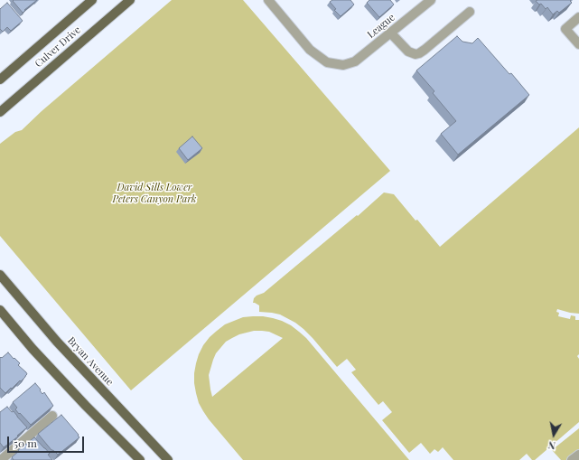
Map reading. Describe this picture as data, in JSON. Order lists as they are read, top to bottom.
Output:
{
  "streets": {
    "main road": ["Culver Drive", "Bryan Avenue"],
    "street": ["League"]
  },
  "parks": ["David Sills Lower Peters Canyon Park"],
  "scale_bar": "50 m",
  "north": "bottom"
}
